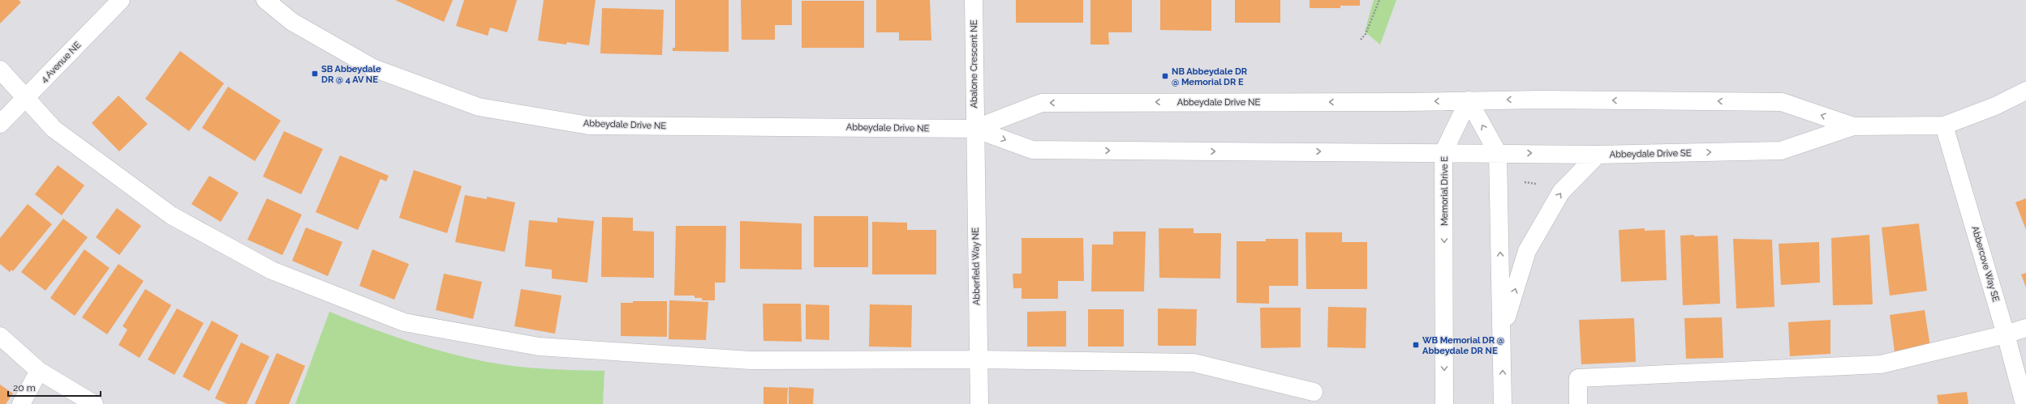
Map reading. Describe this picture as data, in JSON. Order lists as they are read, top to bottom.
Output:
{
  "streets": {
    "street": [
      "4 Avenue NE",
      "Abalone Crescent NE",
      "Abbeydale Drive NE",
      "Abbeydale Drive SE",
      "Memorial Drive E",
      "Abbercove Way SE",
      "Abberfield Way NE"
    ]
  },
  "crossings": [
    ["Abalone Crescent NE", "Abbeydale Drive NE"],
    ["Abalone Crescent NE", "Abberfield Way NE"],
    ["Abbeydale Drive NE", "Abbeydale Drive SE"],
    ["Abbeydale Drive NE", "Memorial Drive E"],
    ["Abbeydale Drive NE", "Abberfield Way NE"],
    ["Abbeydale Drive SE", "Memorial Drive E"],
    ["Abbeydale Drive SE", "Abbercove Way SE"]
  ],
  "places": {
    "transit": ["SB Abbeydale DR @ 4 AV NE", "NB Abbeydale DR @ Memorial DR E", "WB Memorial DR @ Abbeydale DR NE"]
  },
  "scale_bar": "20 m"
}
